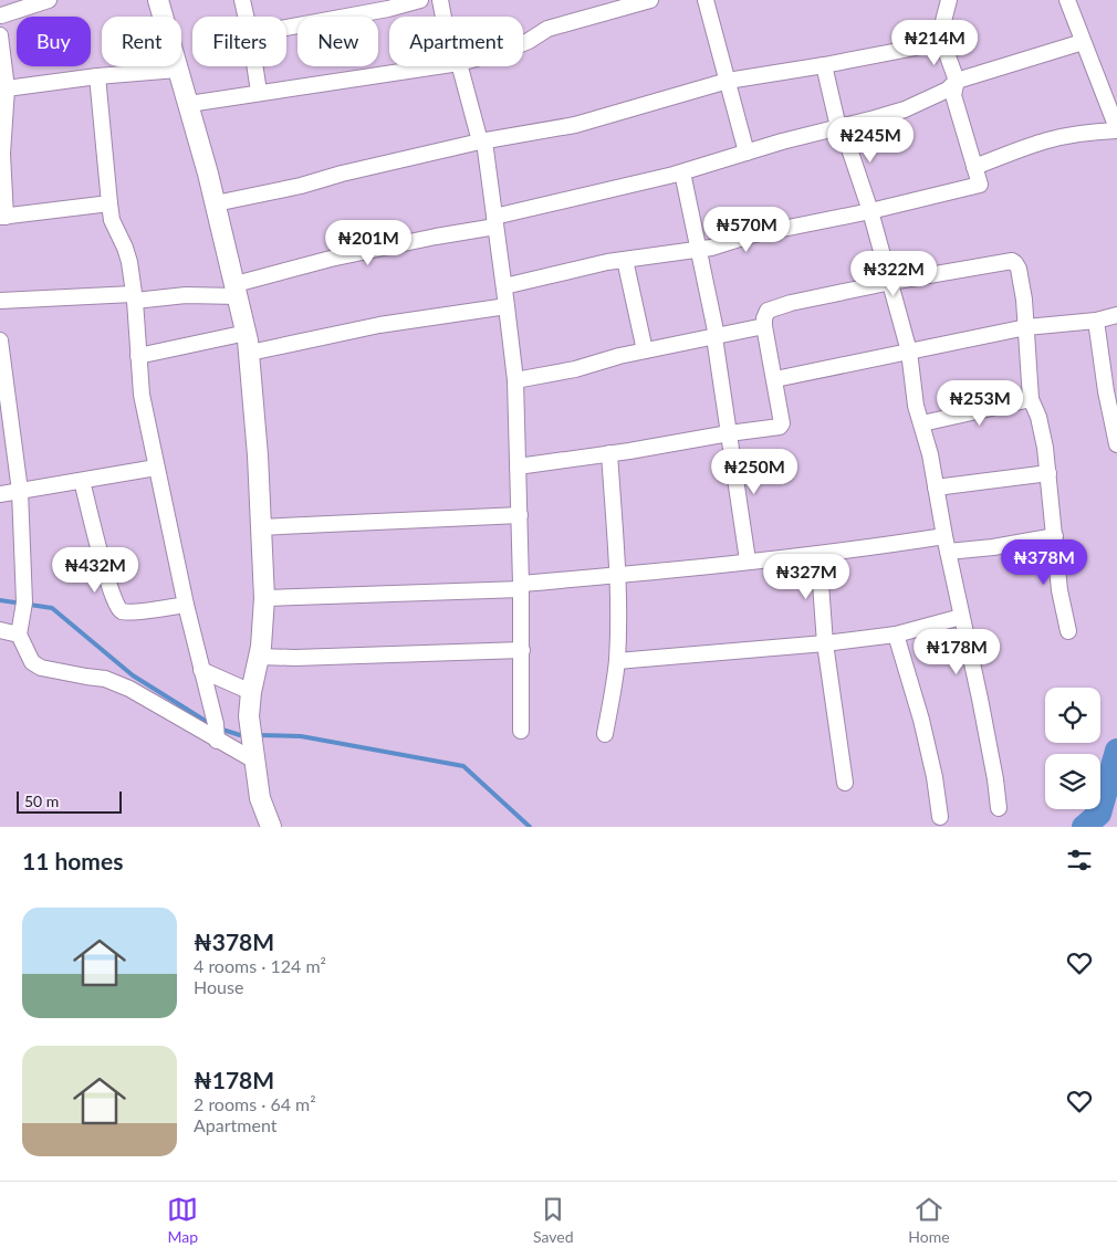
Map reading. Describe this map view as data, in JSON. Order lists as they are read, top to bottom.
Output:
{
  "scale_bar": "50 m",
  "page": {
    "chip": [
      "Buy",
      "Rent",
      "Filters",
      "New",
      "Apartment"
    ],
    "price": [
      "₦214M",
      "₦245M",
      "₦570M",
      "₦201M",
      "₦322M",
      "₦253M",
      "₦250M",
      "₦378M",
      "₦432M",
      "₦327M",
      "₦178M"
    ],
    "scale": "50 m",
    "heading": "11 homes",
    "list": [
      {
        "name": "₦378M",
        "note": "4 rooms · 124 m² · House"
      },
      {
        "name": "₦178M",
        "note": "2 rooms · 64 m² · Apartment"
      }
    ],
    "tabs": ["Map", "Saved", "Home"]
  }
}
